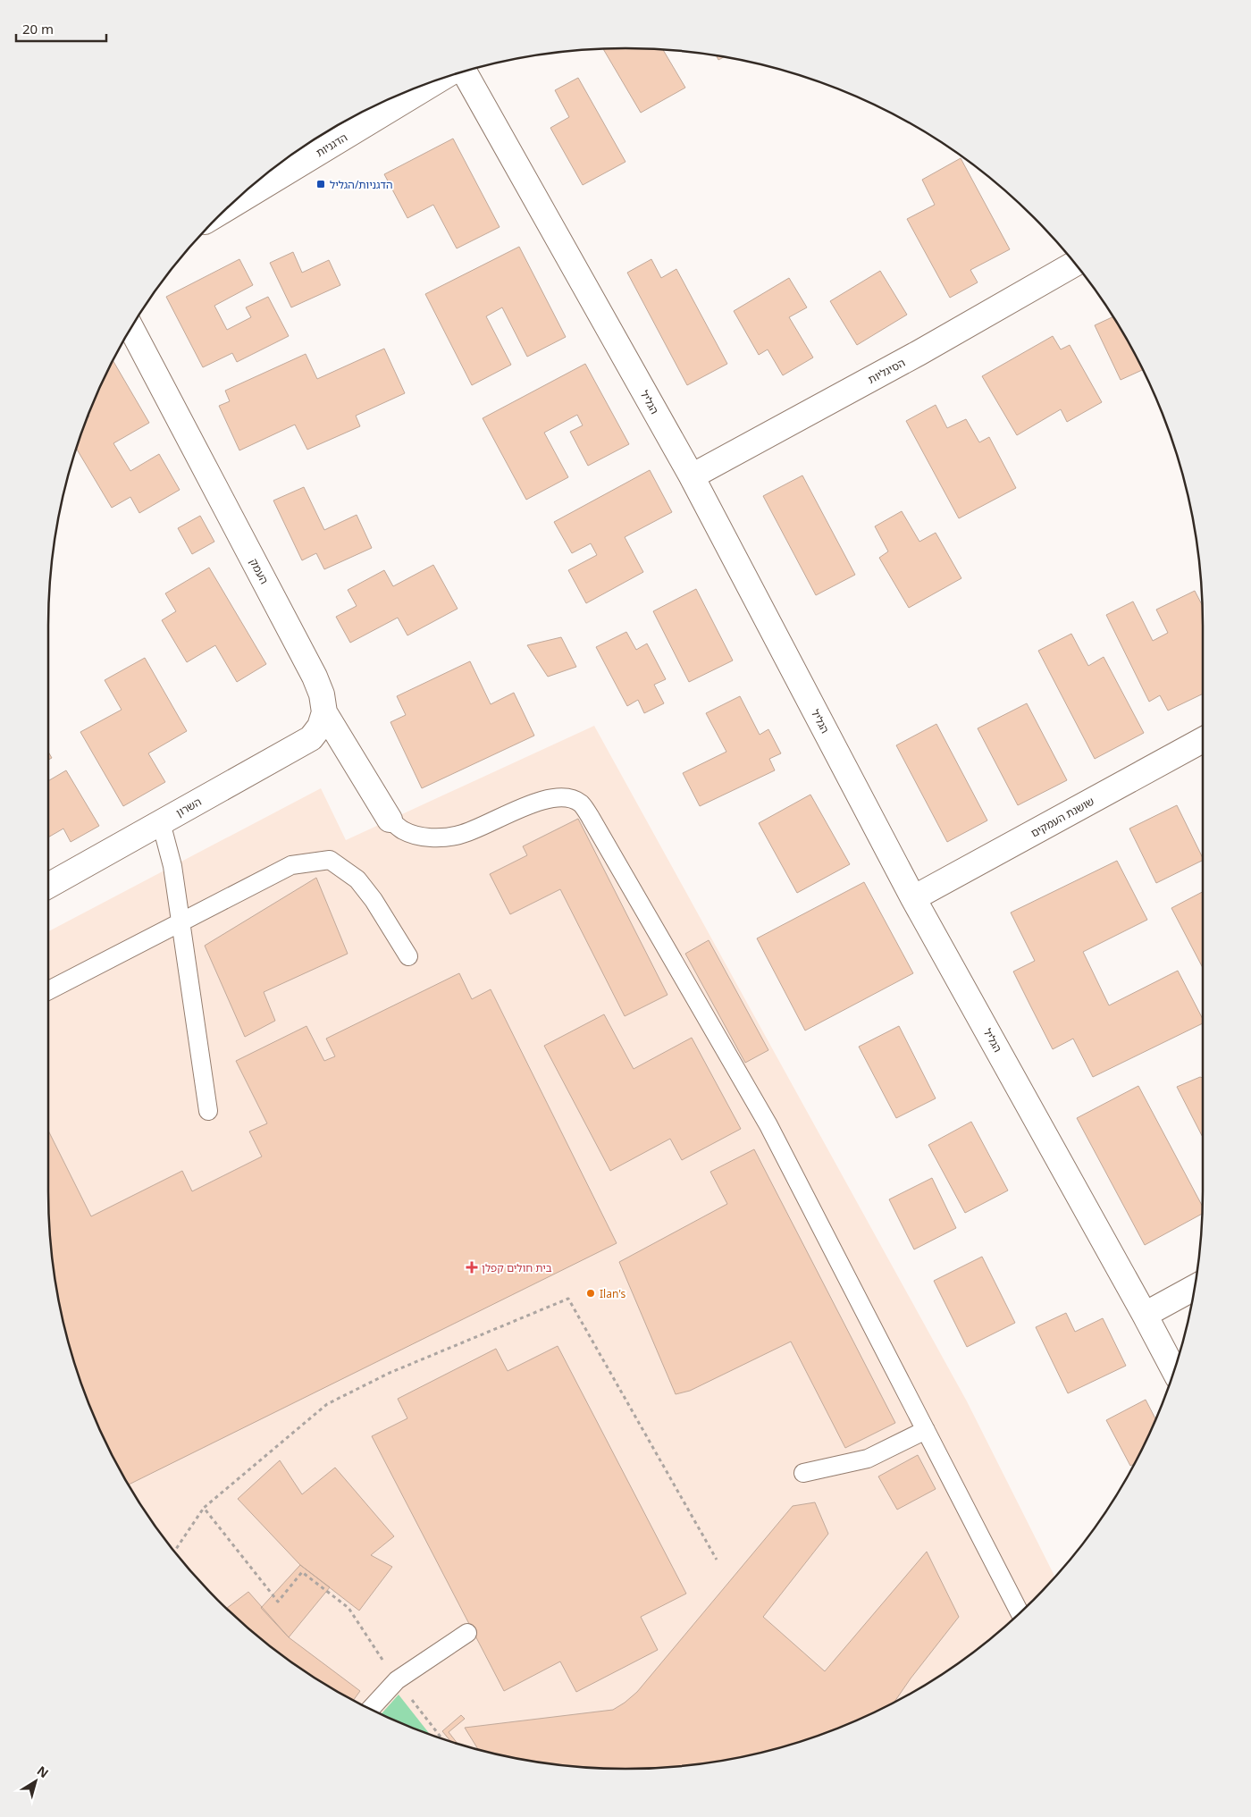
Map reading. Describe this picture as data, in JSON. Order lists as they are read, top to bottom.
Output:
{
  "streets": {
    "street": [
      "הדגניות",
      "הסיגליות",
      "הגליל",
      "העמק",
      "השרון",
      "שושנת העמקים"
    ]
  },
  "crossings": [
    ["הסיגליות", "הגליל"],
    ["הגליל", "שושנת העמקים"],
    ["העמק", "השרון"]
  ],
  "places": {
    "transit": ["הדגניות/הגליל"],
    "health": ["בית חולים קפלן"],
    "other": ["Ilan's"]
  },
  "scale_bar": "20 m",
  "north": "top right"
}
